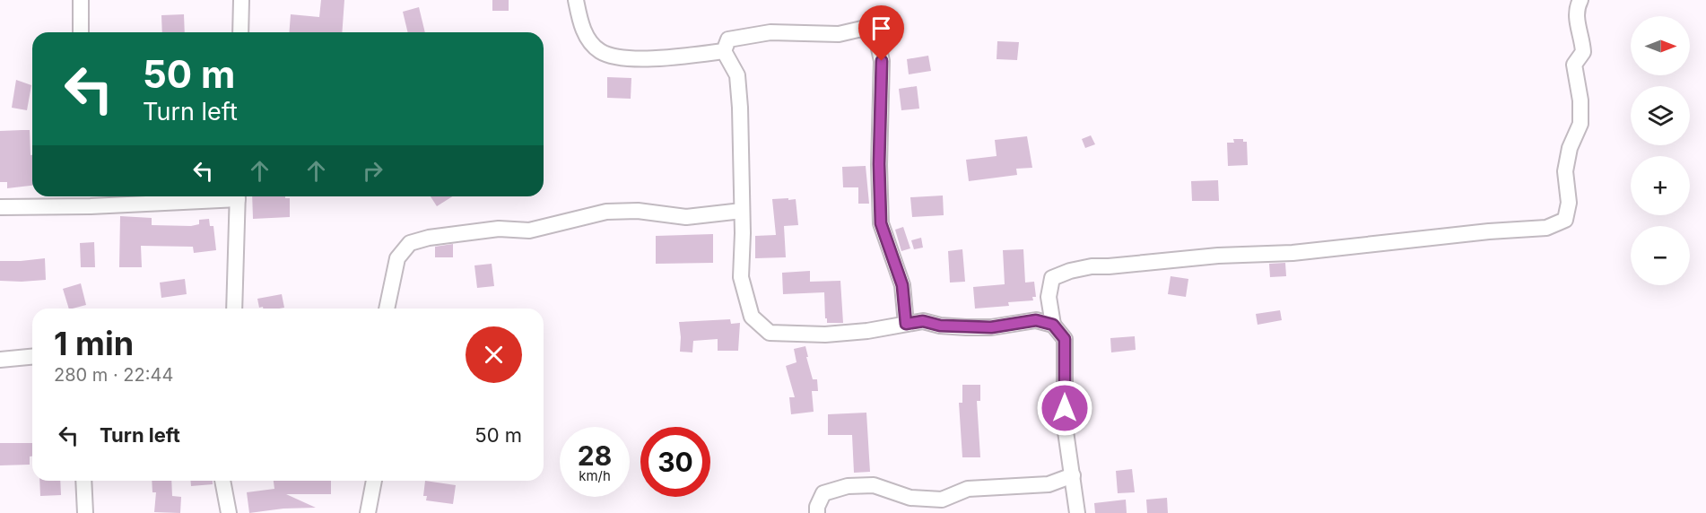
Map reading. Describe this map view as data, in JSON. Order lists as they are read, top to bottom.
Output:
{
  "north": "right",
  "page": {
    "map_buttons": ["+", "−"],
    "turn": ["50 m", "Turn left"],
    "heading": ["1 min", "280 m · 22:44"],
    "list": [
      {
        "name": "Turn left",
        "value": "50 m"
      }
    ],
    "speed": "28 km/h",
    "limit": "30"
  }
}
